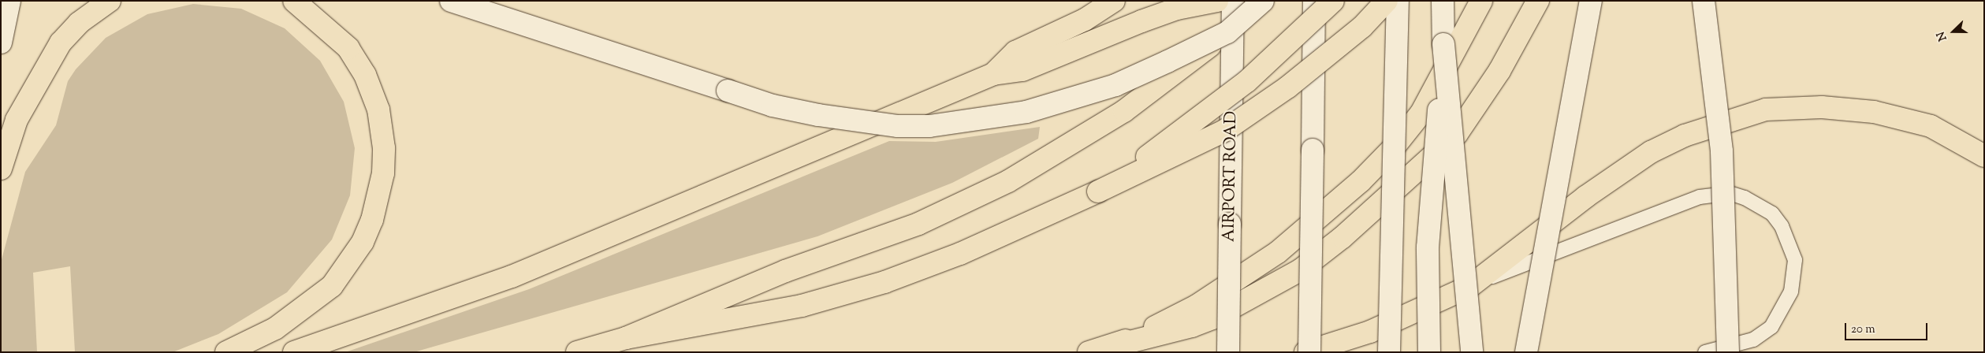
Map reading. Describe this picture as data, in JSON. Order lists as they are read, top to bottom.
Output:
{
  "streets": {
    "street": ["AIRPORT ROAD"]
  },
  "scale_bar": "20 m",
  "north": "left"
}
